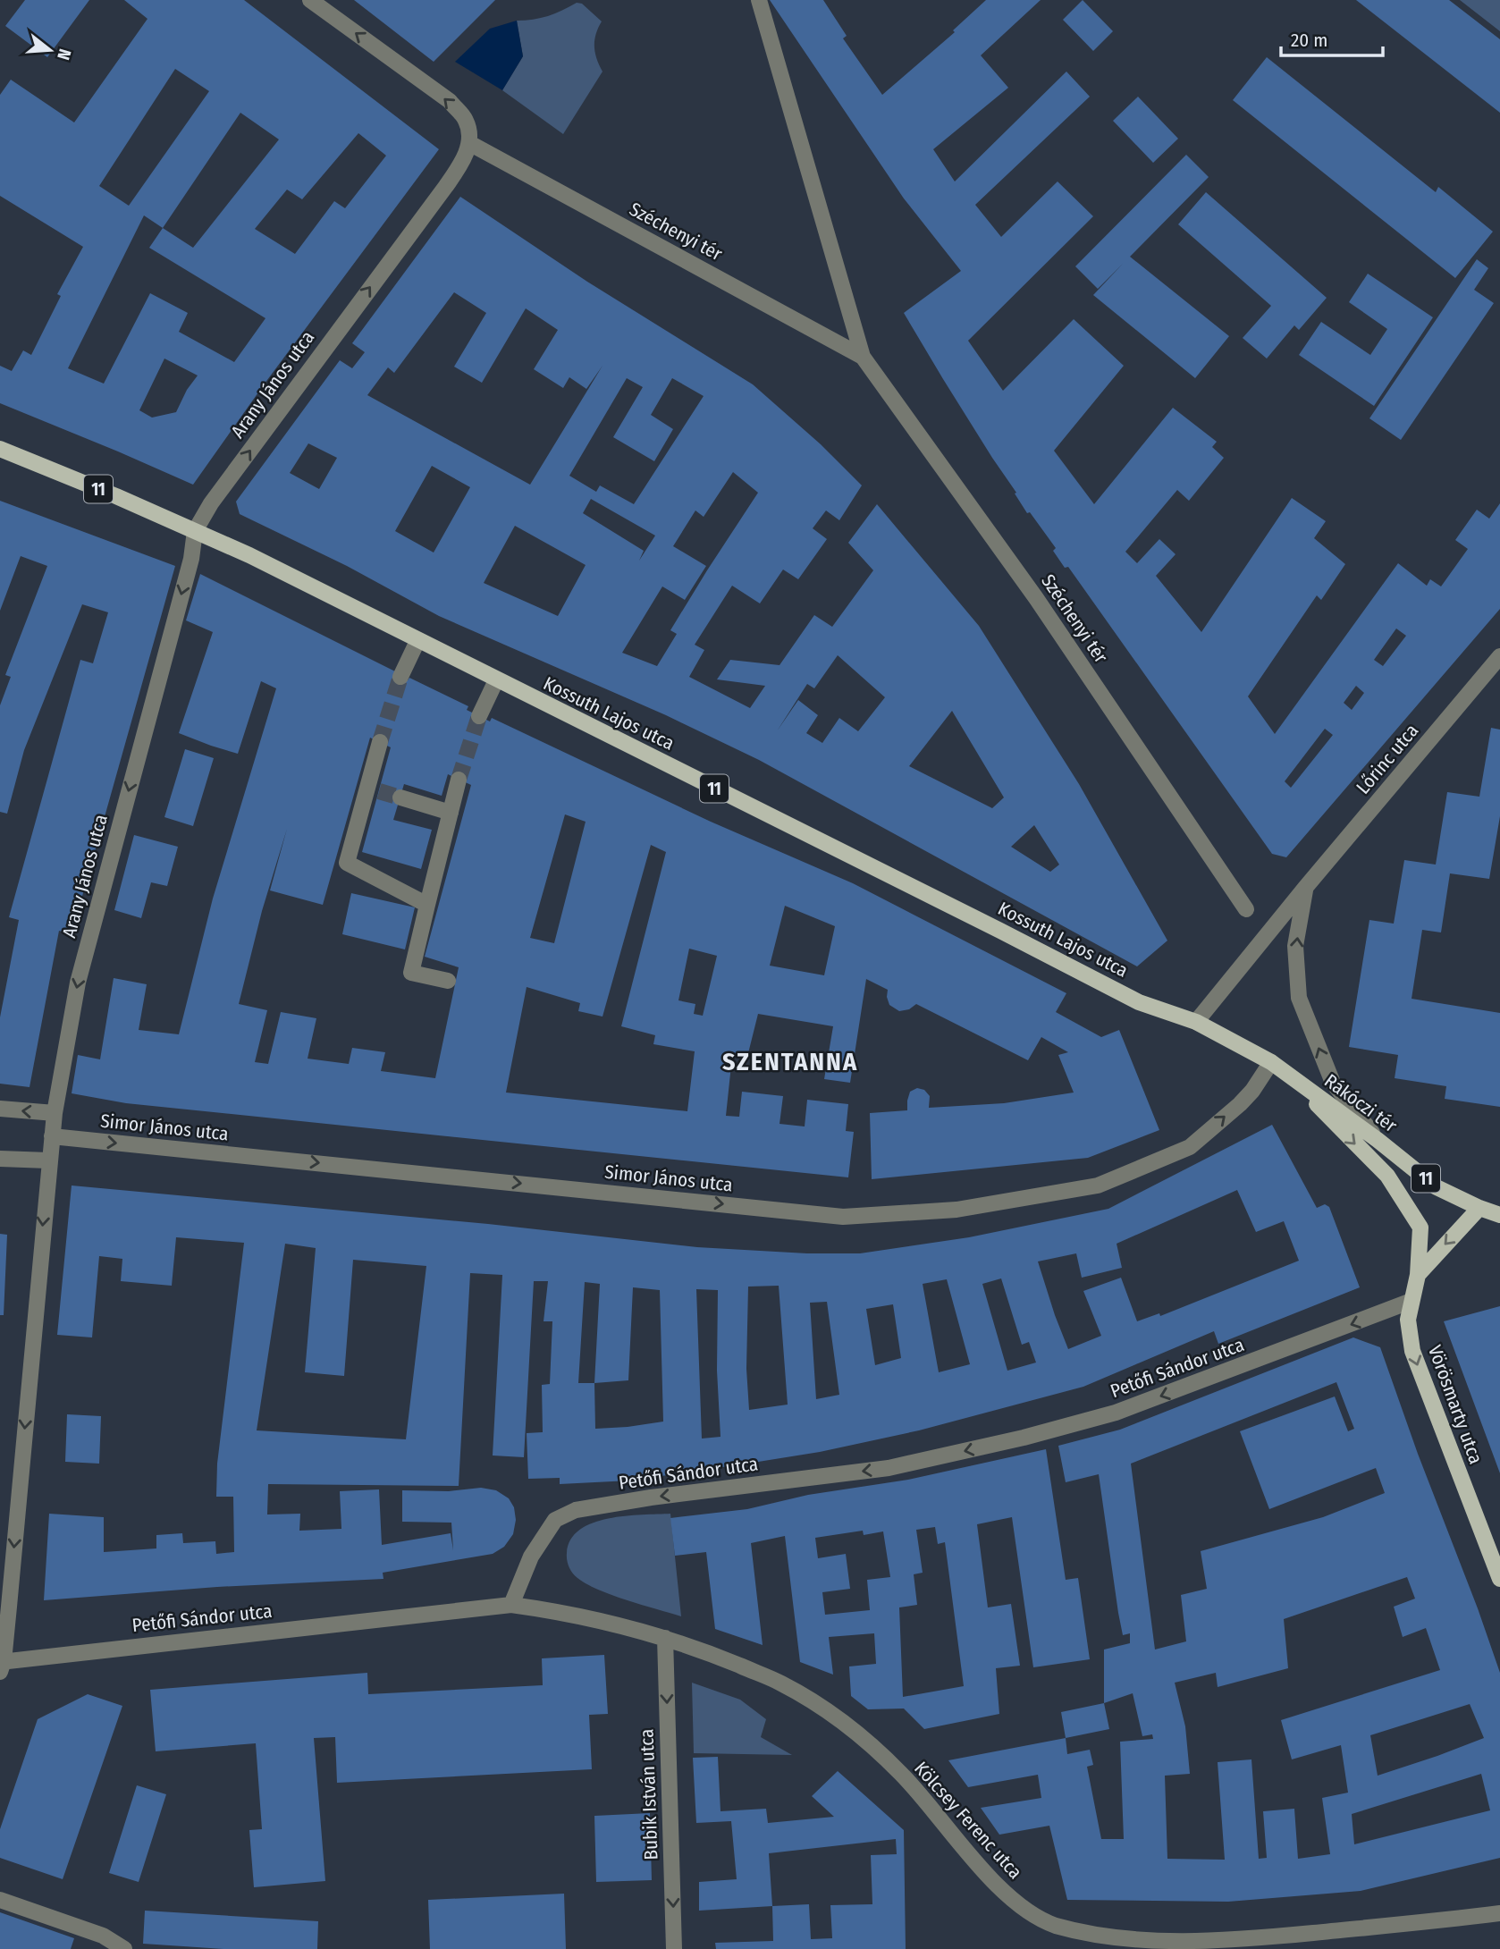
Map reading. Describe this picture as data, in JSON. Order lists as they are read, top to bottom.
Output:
{
  "streets": {
    "main road": [
      "11",
      "Kossuth Lajos utca",
      "Rákóczi tér",
      "Vörösmarty utca"
    ],
    "street": [
      "Széchenyi tér",
      "Arany János utca",
      "Lőrinc utca",
      "Simor János utca",
      "Petőfi Sándor utca",
      "Bubik István utca",
      "Kölcsey Ferenc utca"
    ]
  },
  "crossings": [
    ["Széchenyi tér", "Arany János utca"],
    ["Arany János utca", "Kossuth Lajos utca"],
    ["Arany János utca", "Simor János utca"],
    ["Arany János utca", "Petőfi Sándor utca"],
    ["Kossuth Lajos utca", "Lőrinc utca"],
    ["Kossuth Lajos utca", "Rákóczi tér"],
    ["Lőrinc utca", "Rákóczi tér"],
    ["Rákóczi tér", "Simor János utca"],
    ["Rákóczi tér", "Vörösmarty utca"],
    ["Petőfi Sándor utca", "Vörösmarty utca"],
    ["Petőfi Sándor utca", "Kölcsey Ferenc utca"],
    ["Bubik István utca", "Kölcsey Ferenc utca"]
  ],
  "one_way": [
    "Simor János utca",
    "Petőfi Sándor utca",
    "Vörösmarty utca",
    "Bubik István utca"
  ],
  "districts": ["SZENTANNA"],
  "scale_bar": "20 m",
  "north": "right"
}
